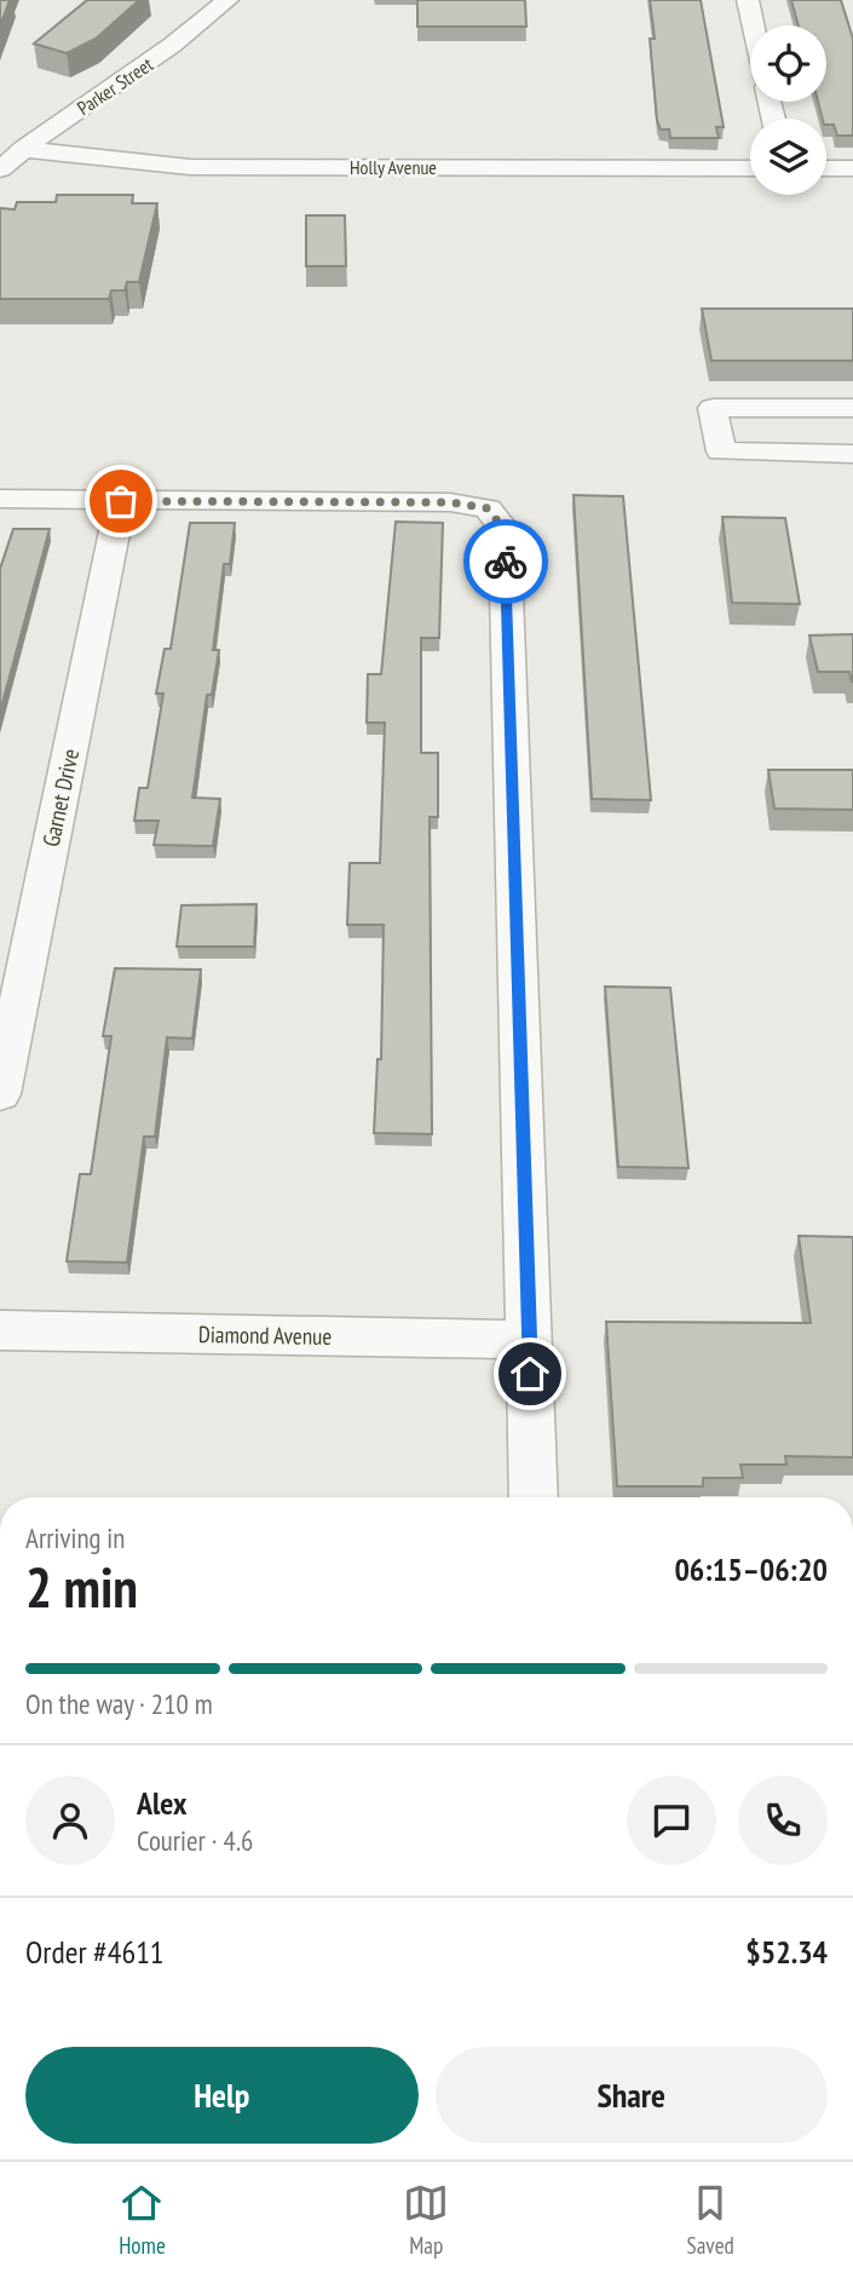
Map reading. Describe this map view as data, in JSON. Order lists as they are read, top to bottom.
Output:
{
  "streets": {
    "street": [
      "Parker Street",
      "Holly Avenue",
      "Garnet Drive",
      "Diamond Avenue"
    ]
  },
  "crossings": [
    ["Parker Street", "Holly Avenue"]
  ],
  "page": {
    "heading": ["2 min", "Arriving in", "06:15–06:20"],
    "panel": [
      "Alex",
      "Courier · 4.6",
      "Order #4611",
      "$52.34"
    ],
    "bar": "On the way · 210 m",
    "buttons": ["Help", "Share"],
    "tabs": ["Home", "Map", "Saved"]
  }
}
